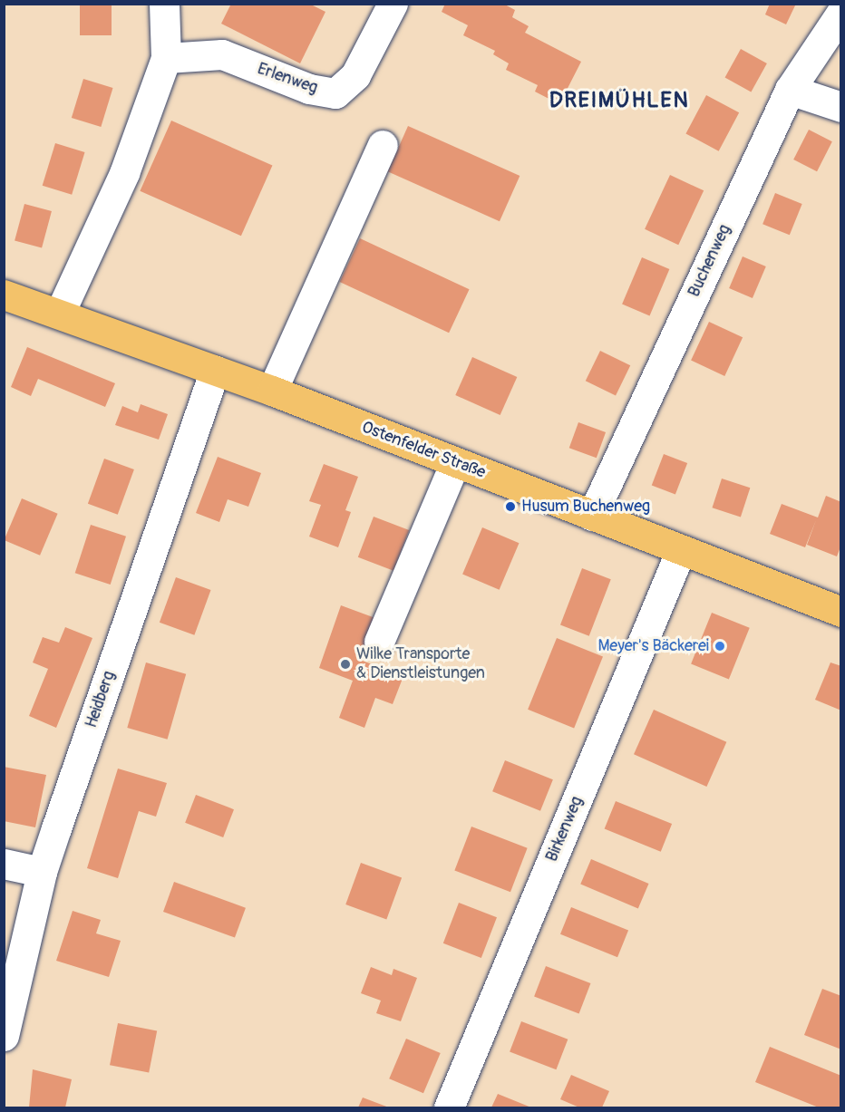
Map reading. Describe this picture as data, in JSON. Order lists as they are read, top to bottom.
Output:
{
  "streets": {
    "main road": ["Ostenfelder Straße"],
    "street": [
      "Erlenweg",
      "Buchenweg",
      "Heidberg",
      "Birkenweg"
    ]
  },
  "crossings": [
    ["Buchenweg", "Ostenfelder Straße"],
    ["Ostenfelder Straße", "Heidberg"],
    ["Ostenfelder Straße", "Birkenweg"]
  ],
  "districts": ["DREIMÜHLEN"],
  "places": ["Husum Buchenweg", "Meyer's Bäckerei", "Wilke Transporte & Dienstleistungen"]
}
